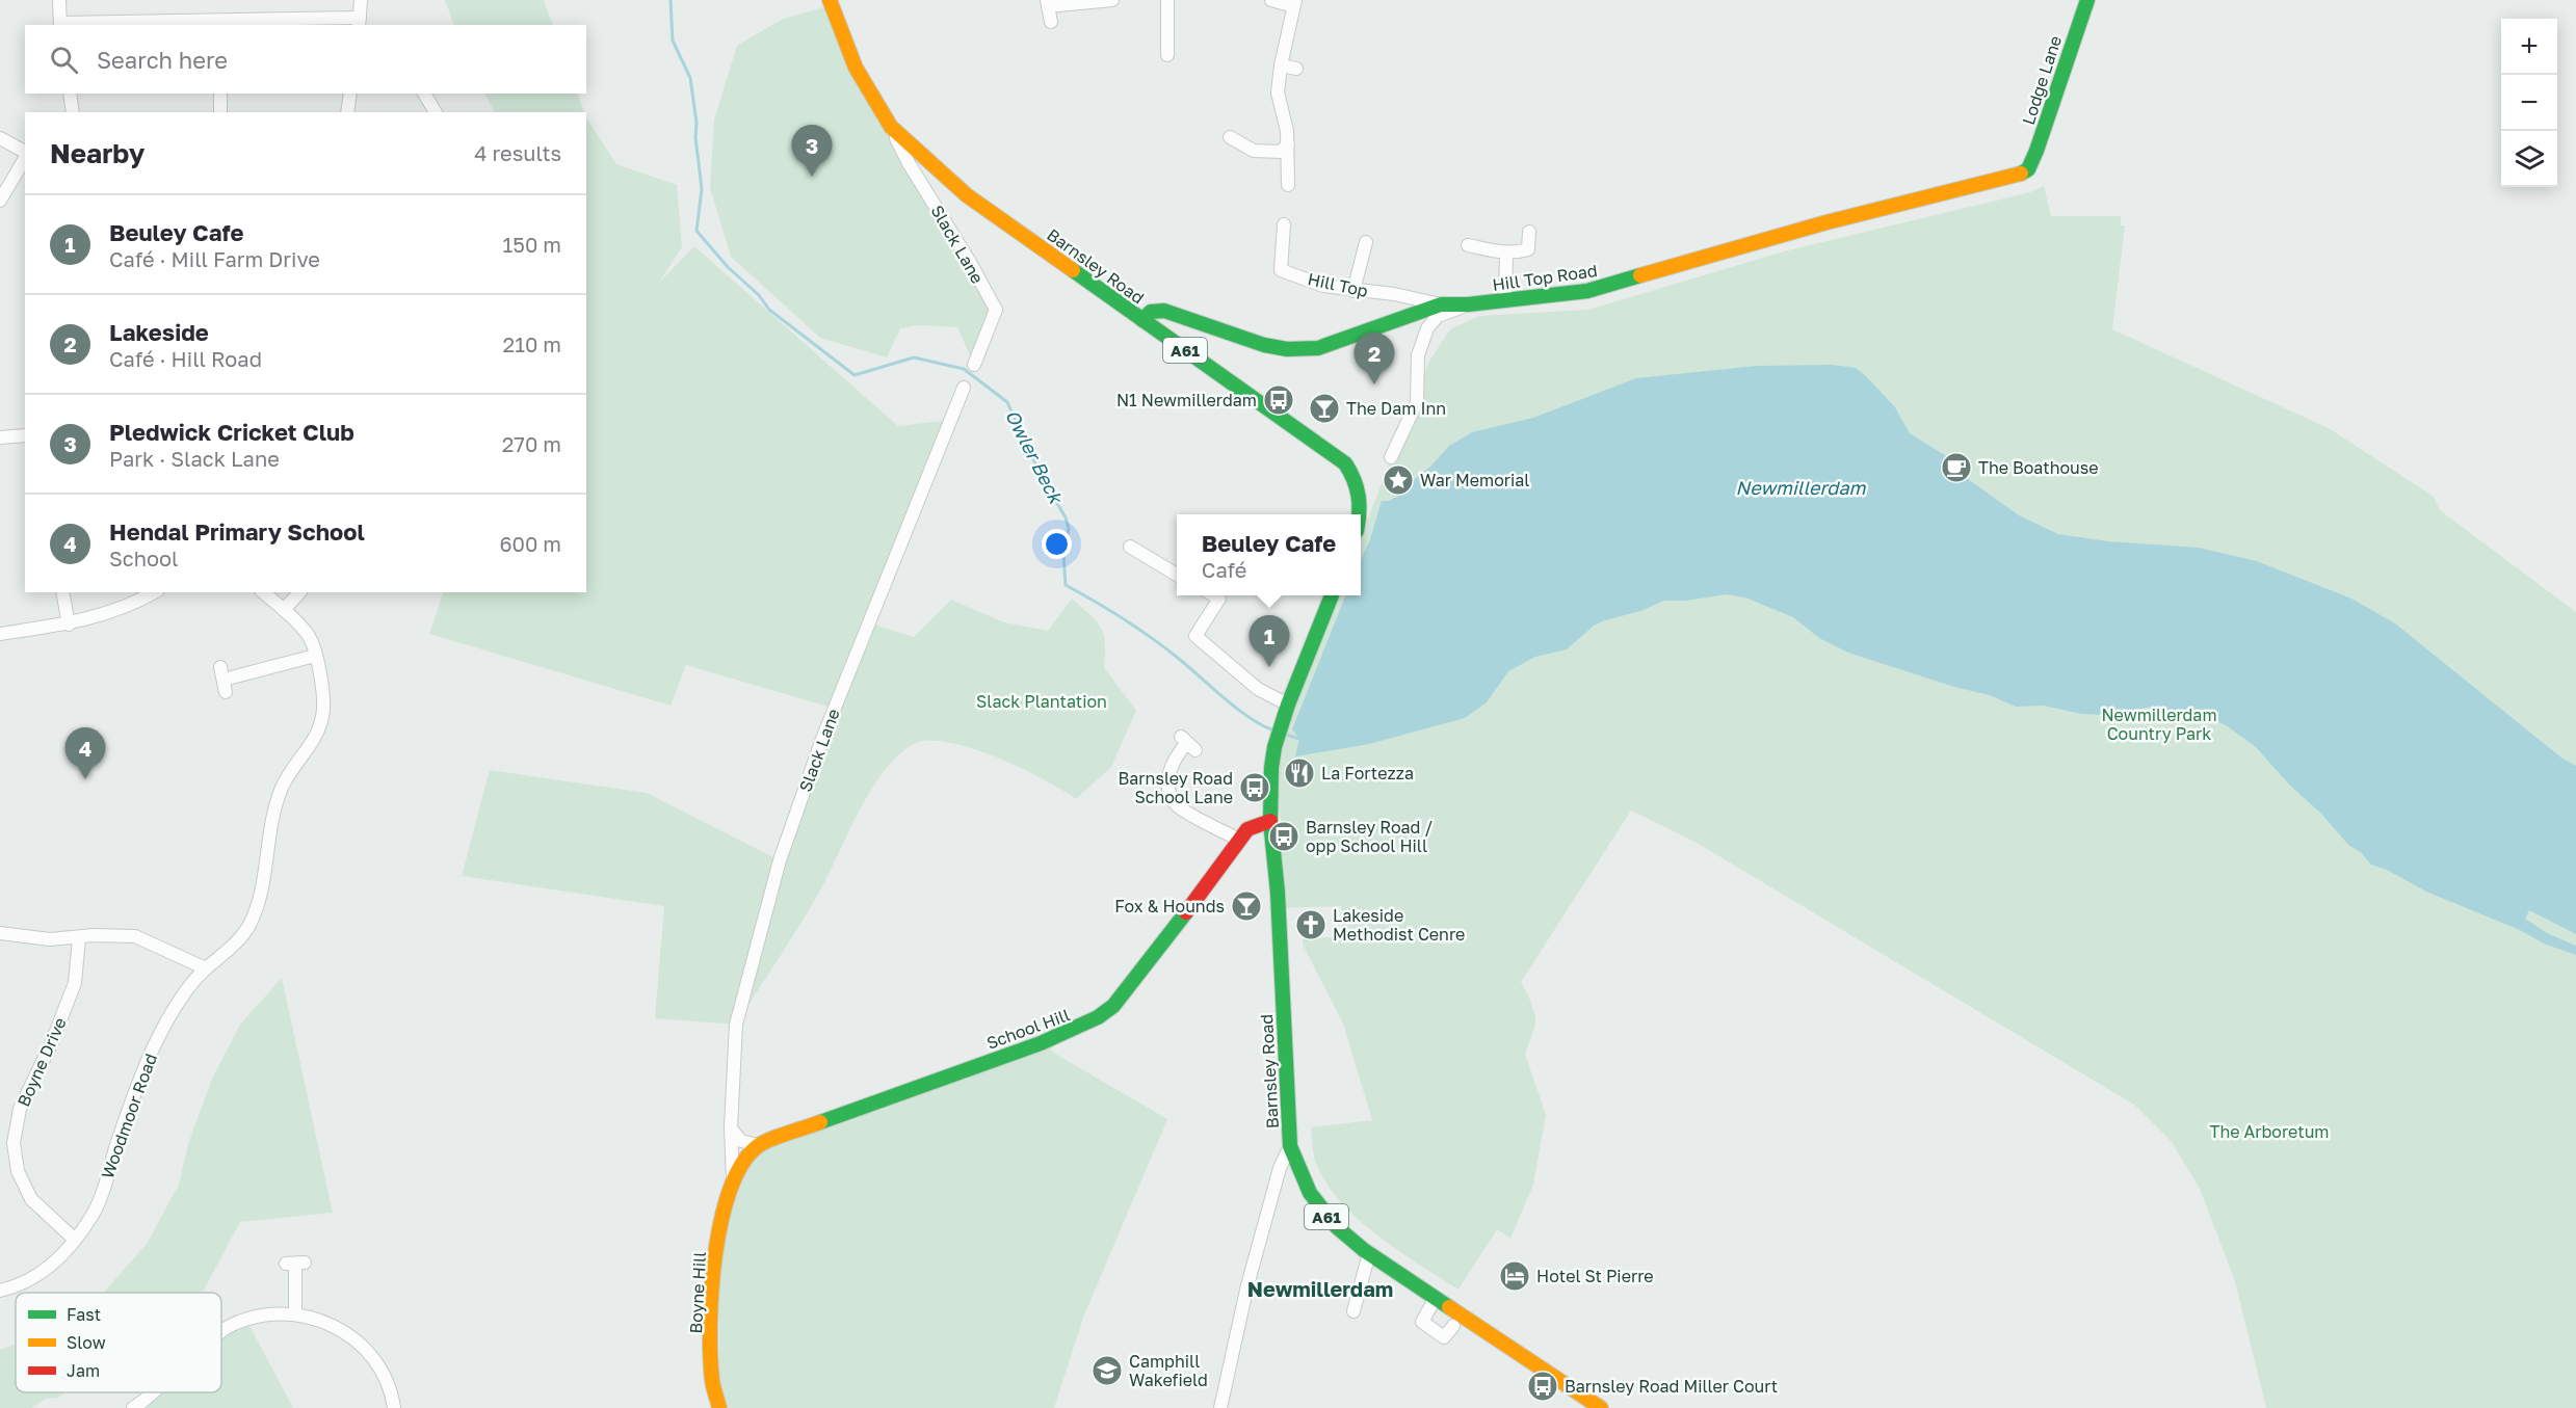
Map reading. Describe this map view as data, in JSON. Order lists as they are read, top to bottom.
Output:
{
  "streets": {
    "street": [
      "Lodge Lane",
      "Slack Lane",
      "Barnsley Road",
      "Hill Top Road",
      "Hill Top",
      "A61",
      "School Hill",
      "Boyne Drive",
      "Woodmoor Road",
      "Boyne Hill"
    ]
  },
  "crossings": [
    ["Lodge Lane", "Hill Top Road"],
    ["Slack Lane", "Barnsley Road"],
    ["Slack Lane", "Boyne Hill"],
    ["Barnsley Road", "Hill Top Road"],
    ["Barnsley Road", "School Hill"],
    ["Hill Top Road", "Hill Top"],
    ["Boyne Drive", "Woodmoor Road"]
  ],
  "districts": ["Newmillerdam"],
  "water": ["Owler Beck", "Newmillerdam"],
  "parks": ["Slack Plantation", "Newmillerdam Country Park", "The Arboretum"],
  "places": {
    "bus stop": [
      "N1 Newmillerdam",
      "Barnsley Road School Lane",
      "Barnsley Road / opp School Hill",
      "Barnsley Road Miller Court"
    ],
    "bar": ["The Dam Inn", "Fox & Hounds"],
    "cafe": ["The Boathouse"],
    "place": ["War Memorial"],
    "restaurant": ["La Fortezza"],
    "church": ["Lakeside Methodist Cenre"],
    "hotel": ["Hotel St Pierre"],
    "school or university": ["Camphill Wakefield"]
  },
  "legend": ["Fast", "Slow", "Jam"],
  "page": {
    "map_buttons": ["+", "−"],
    "search": "Search here",
    "heading": ["Nearby", "4 results"],
    "pins": [
      "3",
      "2",
      "1",
      "4"
    ],
    "list": [
      {
        "mark": "1",
        "name": "Beuley Cafe",
        "note": "Café · Mill Farm Drive",
        "value": "150 m"
      },
      {
        "mark": "2",
        "name": "Lakeside",
        "note": "Café · Hill Road",
        "value": "210 m"
      },
      {
        "mark": "3",
        "name": "Pledwick Cricket Club",
        "note": "Park · Slack Lane",
        "value": "270 m"
      },
      {
        "mark": "4",
        "name": "Hendal Primary School",
        "note": "School",
        "value": "600 m"
      }
    ],
    "popup": ["Beuley Cafe", "Café"]
  }
}
